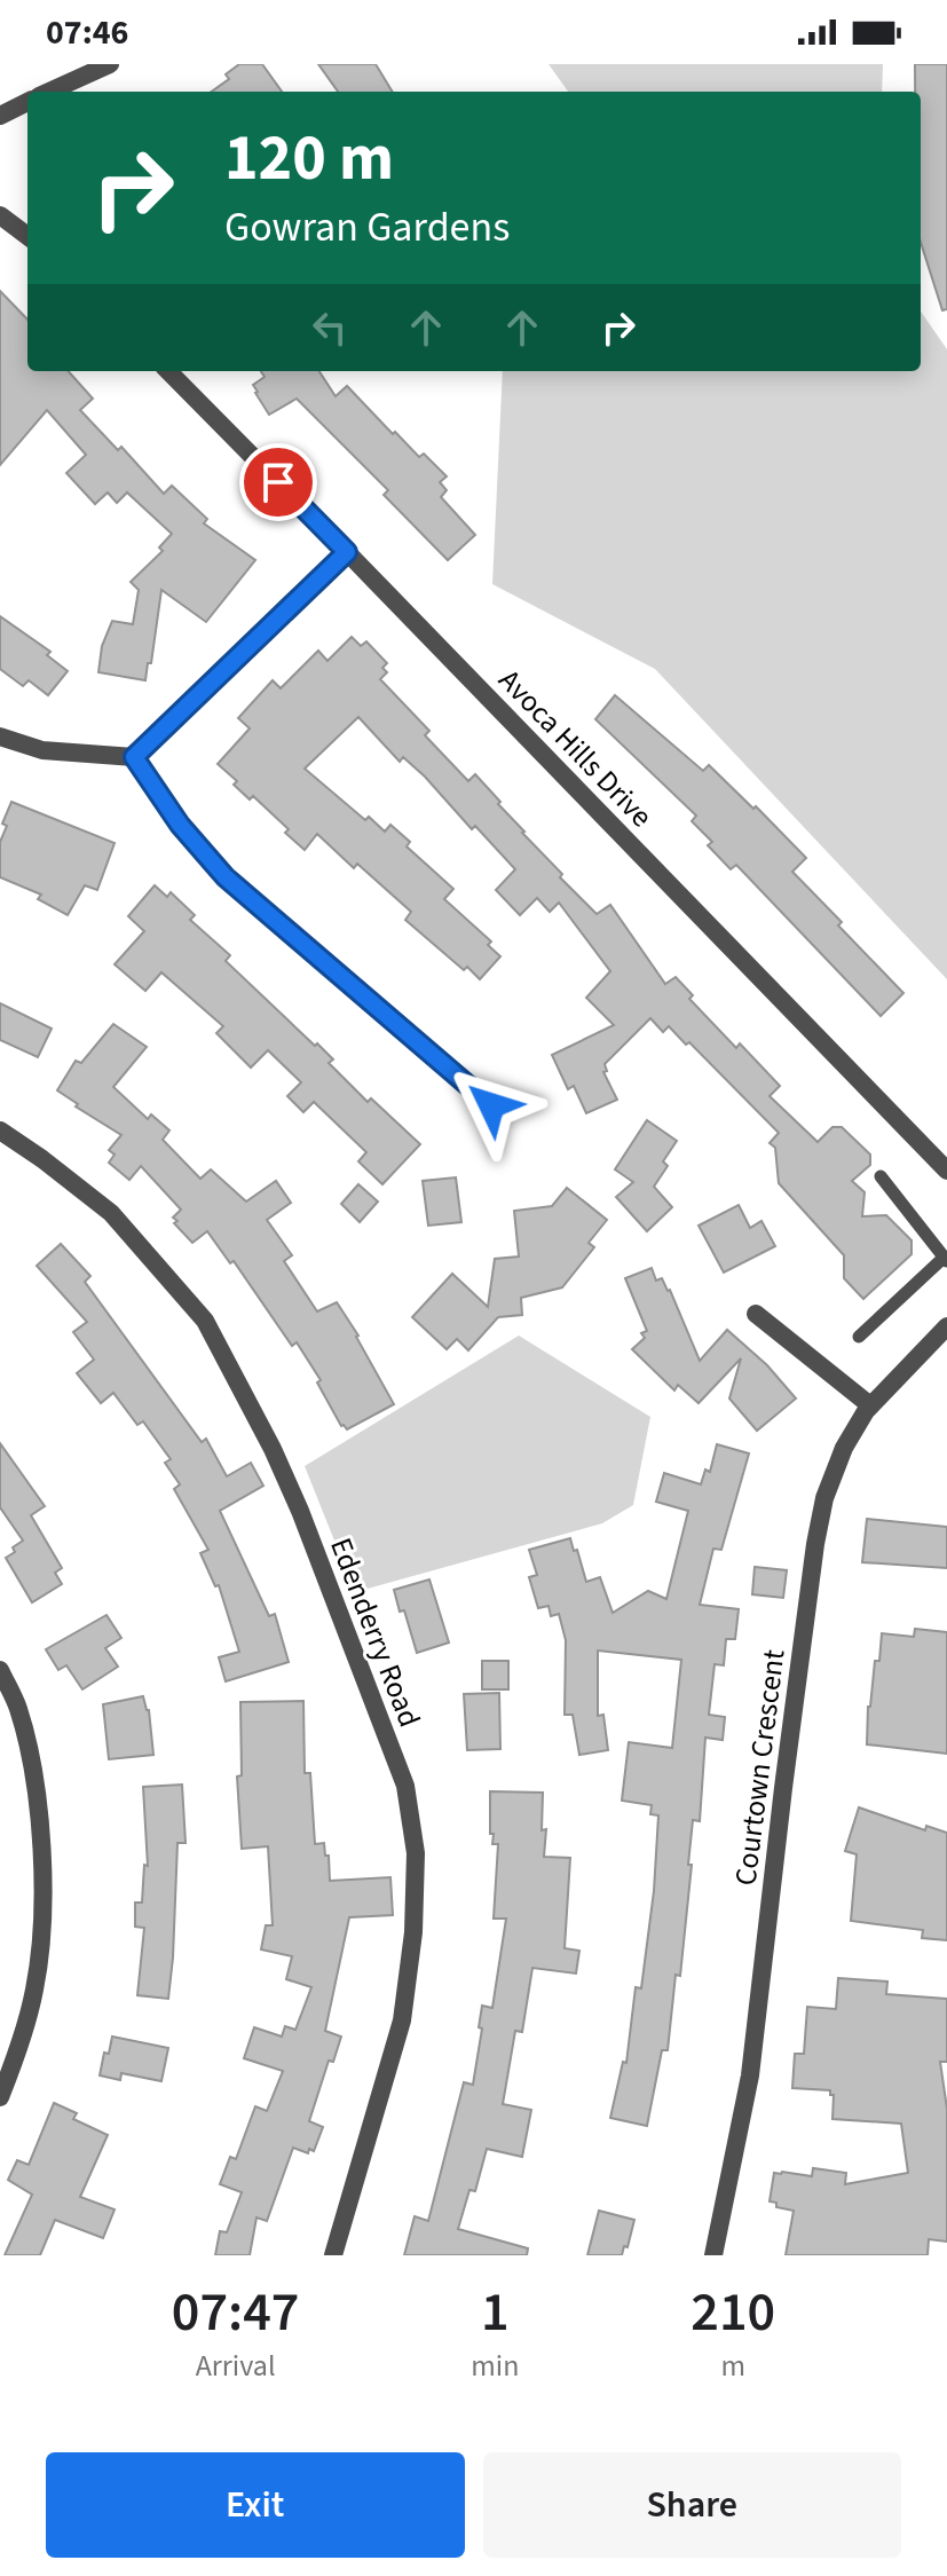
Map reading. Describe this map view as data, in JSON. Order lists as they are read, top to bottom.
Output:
{
  "streets": {
    "street": ["Avoca Hills Drive", "Edenderry Road", "Courtown Crescent"]
  },
  "page": {
    "status": "07:46",
    "turn": ["120 m", "Gowran Gardens"],
    "eta": [
      "07:47",
      "Arrival",
      "1",
      "min",
      "210",
      "m"
    ],
    "buttons": ["Exit", "Share"]
  }
}
